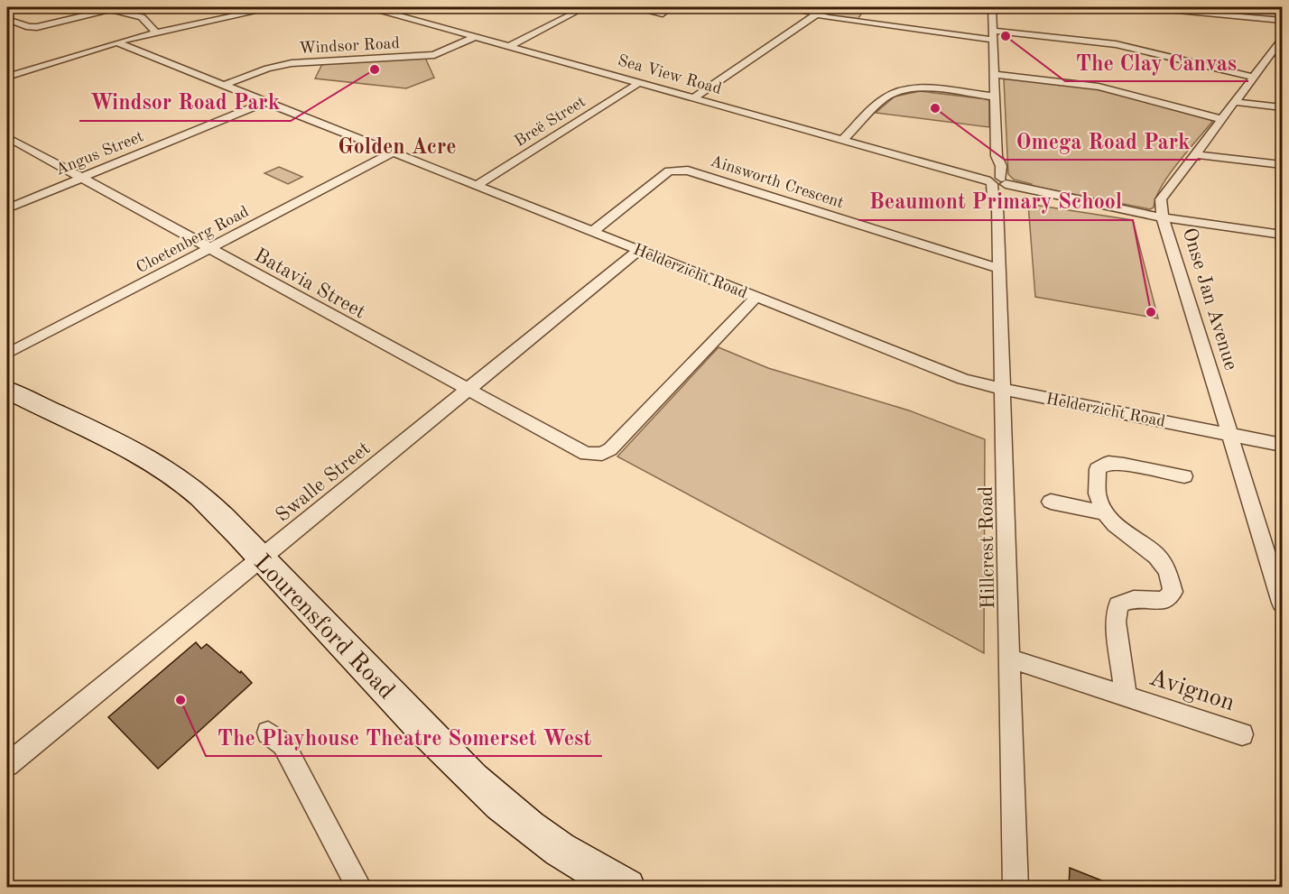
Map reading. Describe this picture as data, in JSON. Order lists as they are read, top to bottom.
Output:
{
  "streets": {
    "street": [
      "Windsor Road",
      "Sea View Road",
      "Breë Street",
      "Angus Street",
      "Ainsworth Crescent",
      "Cloetenberg Road",
      "Helderzicht Road",
      "Batavia Street",
      "Onse Jan Avenue",
      "Swalle Street",
      "Hillcrest Road",
      "Lourensford Road",
      "Avignon"
    ]
  },
  "crossings": [
    ["Windsor Road", "Sea View Road"],
    ["Windsor Road", "Helderzicht Road"],
    ["Sea View Road", "Breë Street"],
    ["Sea View Road", "Onse Jan Avenue"],
    ["Sea View Road", "Hillcrest Road"],
    ["Breë Street", "Helderzicht Road"],
    ["Angus Street", "Helderzicht Road"],
    ["Angus Street", "Batavia Street"],
    ["Ainsworth Crescent", "Helderzicht Road"],
    ["Ainsworth Crescent", "Hillcrest Road"],
    ["Cloetenberg Road", "Helderzicht Road"],
    ["Cloetenberg Road", "Batavia Street"],
    ["Helderzicht Road", "Batavia Street"],
    ["Helderzicht Road", "Onse Jan Avenue"],
    ["Helderzicht Road", "Swalle Street"],
    ["Helderzicht Road", "Hillcrest Road"],
    ["Batavia Street", "Swalle Street"],
    ["Swalle Street", "Lourensford Road"],
    ["Hillcrest Road", "Avignon"]
  ],
  "districts": ["Golden Acre"],
  "places": [
    "The Clay Canvas",
    "Windsor Road Park",
    "Omega Road Park",
    "Beaumont Primary School",
    "The Playhouse Theatre Somerset West"
  ]
}
